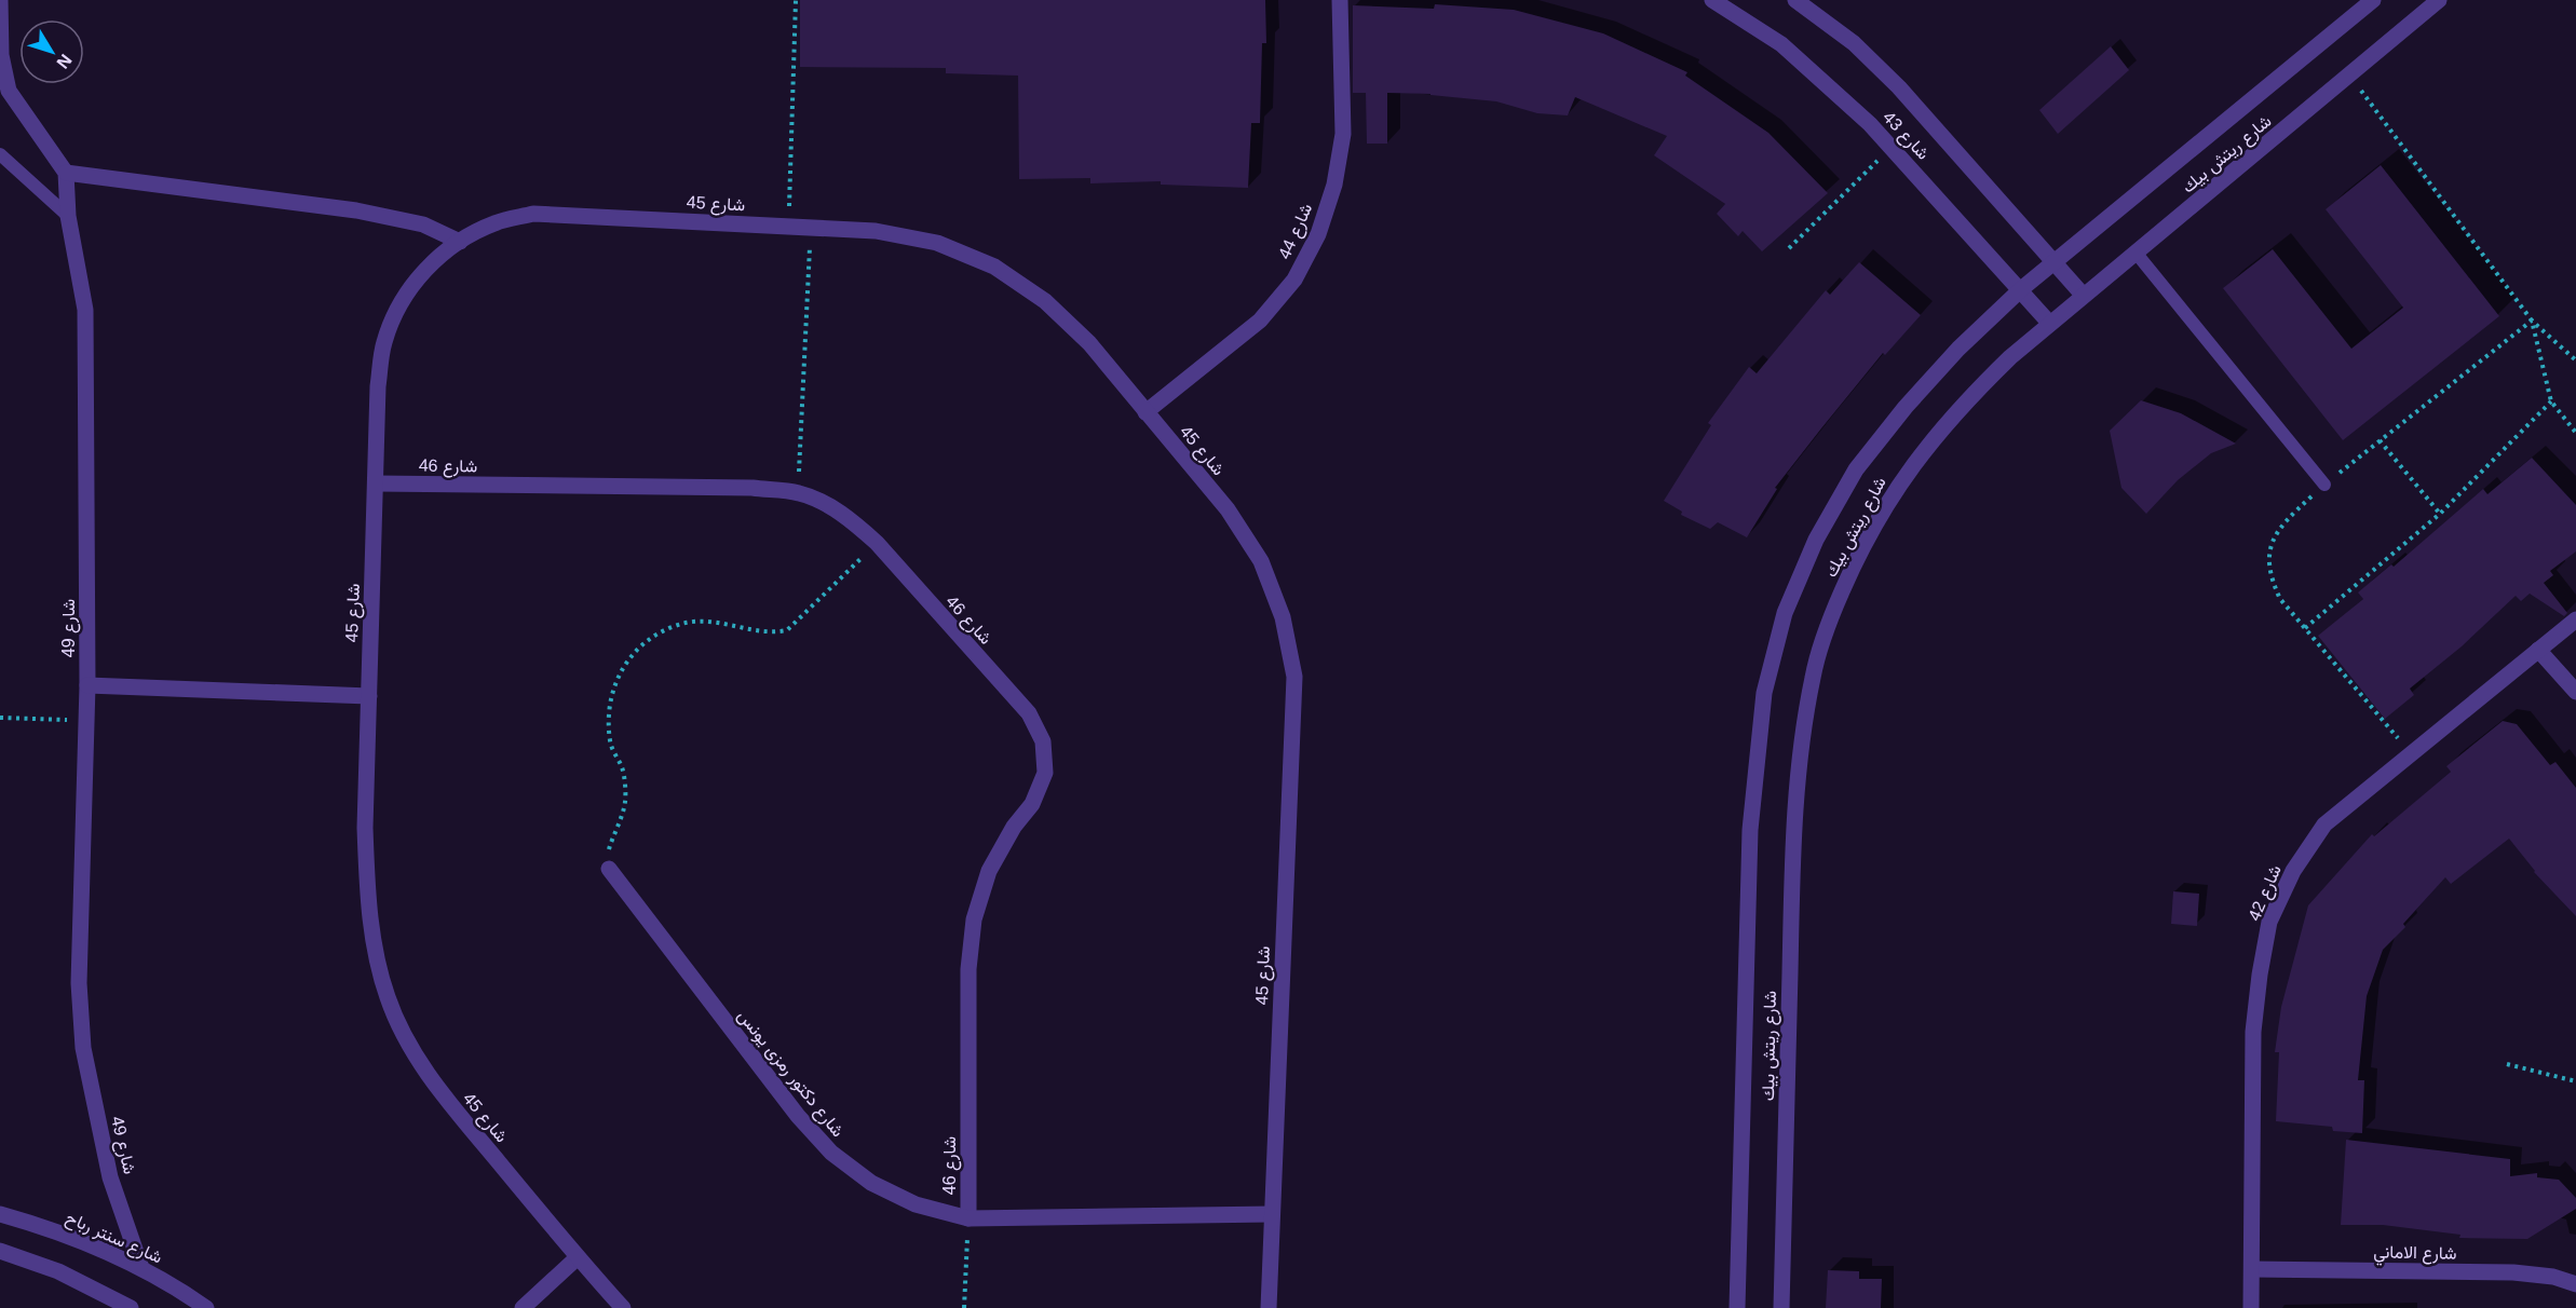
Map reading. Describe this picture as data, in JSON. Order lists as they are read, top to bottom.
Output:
{
  "streets": {
    "street": [
      "شارع 43",
      "شارع ريتش بيك",
      "شارع 45",
      "شارع 44",
      "شارع 46",
      "شارع 49",
      "شارع 42",
      "شارع دكتور رمزى يونس",
      "شارع سنتر رباح",
      "شارع الاماني"
    ]
  },
  "crossings": [
    ["شارع 43", "شارع ريتش بيك"],
    ["شارع 45", "شارع 44"],
    ["شارع 45", "شارع 46"],
    ["شارع 45", "شارع دكتور رمزى يونس"],
    ["شارع 46", "شارع دكتور رمزى يونس"],
    ["شارع 49", "شارع سنتر رباح"],
    ["شارع 42", "شارع الاماني"]
  ],
  "north": "bottom right"
}
